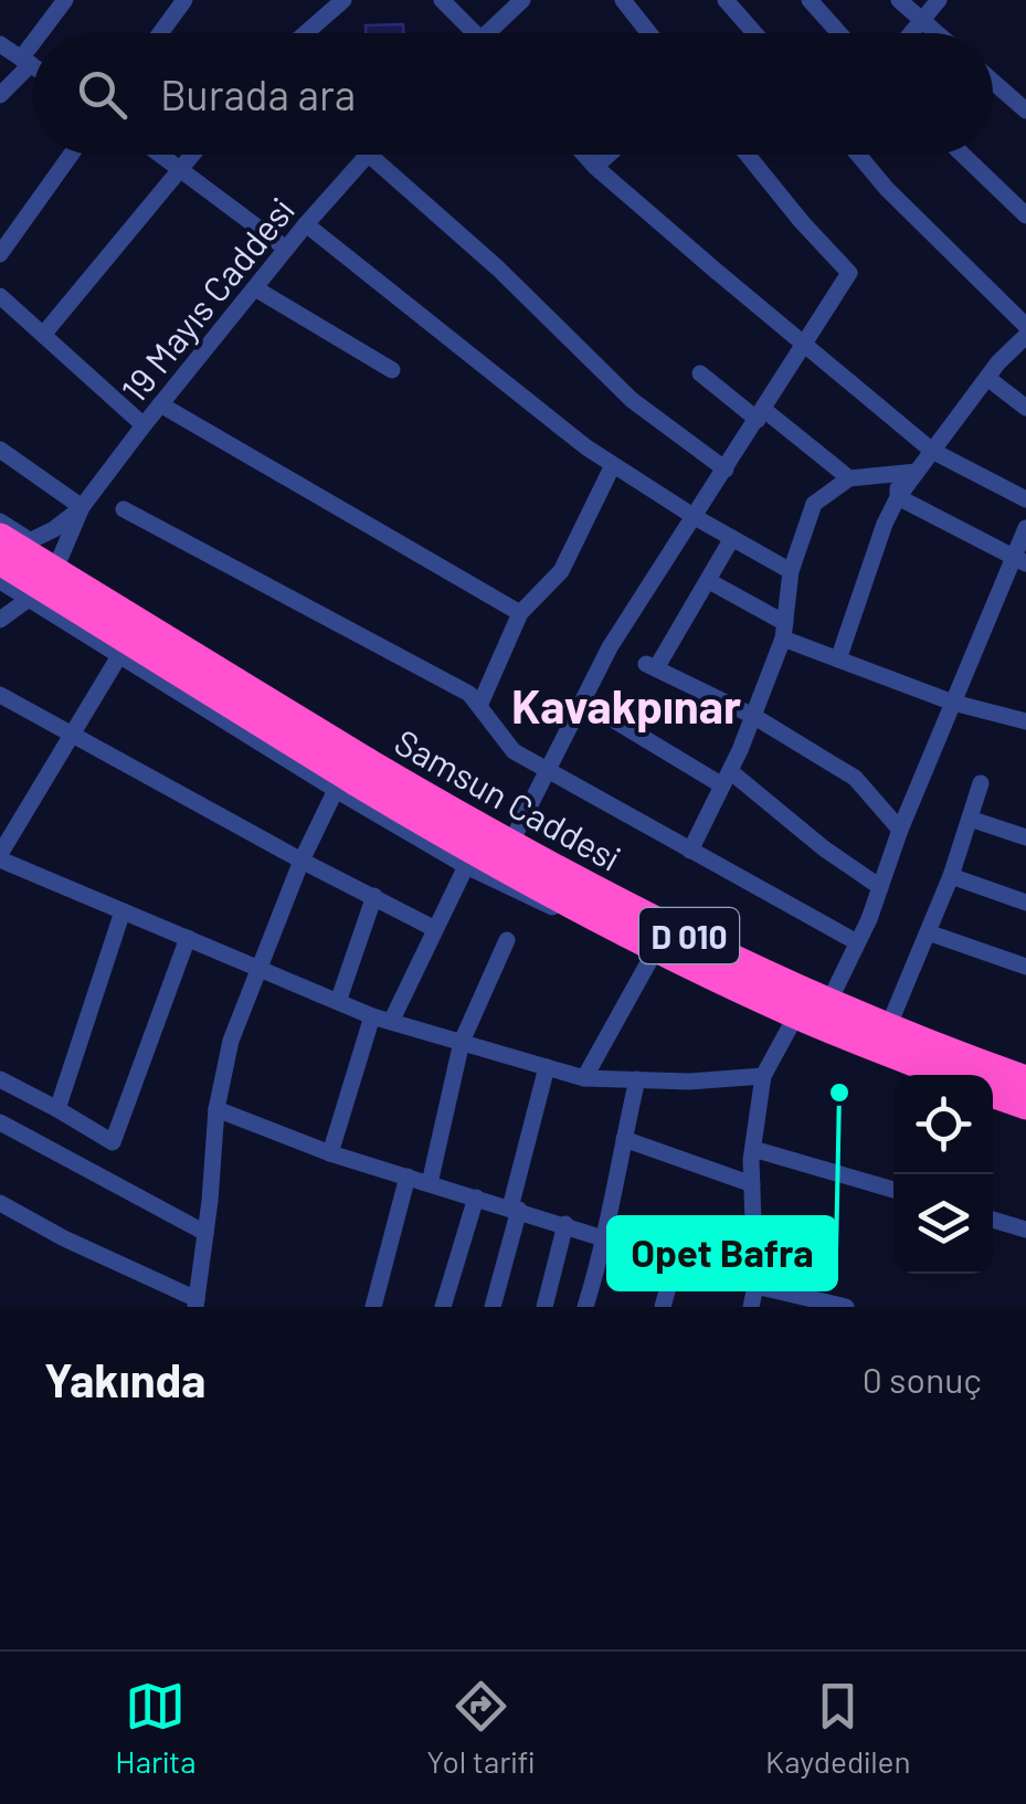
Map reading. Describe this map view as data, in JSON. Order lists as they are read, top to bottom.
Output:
{
  "streets": {
    "highway": ["Samsun Caddesi", "D 010"],
    "street": ["19 Mayıs Caddesi"]
  },
  "crossings": [
    ["19 Mayıs Caddesi", "Samsun Caddesi"]
  ],
  "districts": ["Kavakpınar"],
  "places": ["Opet Bafra"],
  "page": {
    "search": "Burada ara",
    "heading": ["Yakında", "0 sonuç"],
    "nav": ["Harita", "Yol tarifi", "Kaydedilen"]
  }
}
